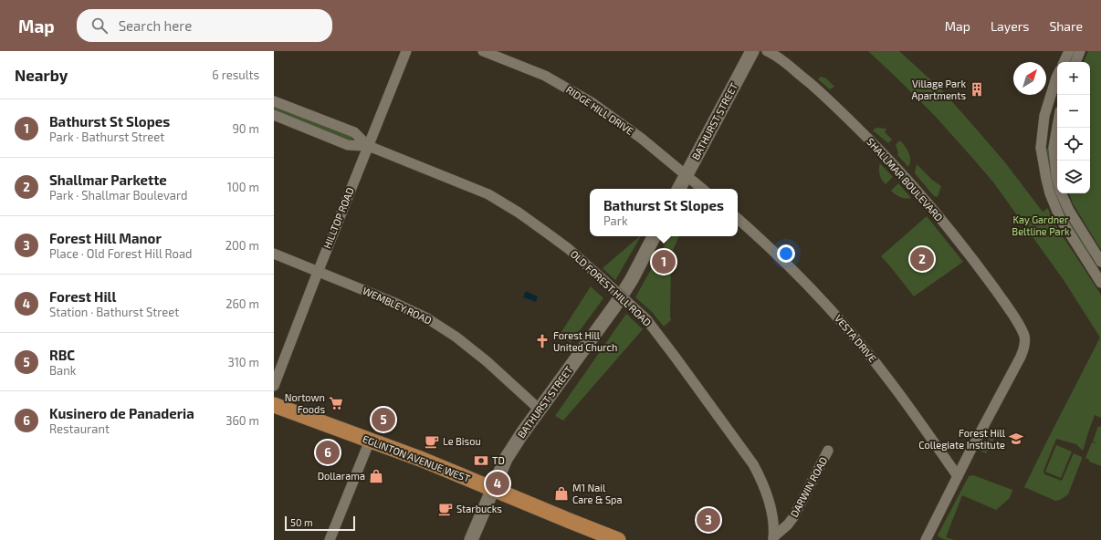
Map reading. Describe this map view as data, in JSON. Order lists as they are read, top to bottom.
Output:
{
  "streets": {
    "main road": ["BATHURST STREET", "EGLINTON AVENUE WEST"],
    "street": [
      "RIDGE HILL DRIVE",
      "SHALLMAR BOULEVARD",
      "HILLTOP ROAD",
      "OLD FOREST HILL ROAD",
      "WEMBLEY ROAD",
      "VESTA DRIVE",
      "DARWIN ROAD"
    ]
  },
  "crossings": [
    ["RIDGE HILL DRIVE", "BATHURST STREET"],
    ["BATHURST STREET", "WEMBLEY ROAD"],
    ["BATHURST STREET", "EGLINTON AVENUE WEST"],
    ["SHALLMAR BOULEVARD", "VESTA DRIVE"],
    ["HILLTOP ROAD", "OLD FOREST HILL ROAD"],
    ["HILLTOP ROAD", "WEMBLEY ROAD"],
    ["OLD FOREST HILL ROAD", "DARWIN ROAD"]
  ],
  "parks": ["Kay Gardner Beltline Park"],
  "places": {
    "building": ["Village Park Apartments"],
    "church": ["Forest Hill United Church"],
    "supermarket": ["Nortown Foods"],
    "school or university": ["Forest Hill Collegiate Institute"],
    "cafe": ["Le Bisou", "Starbucks"],
    "bank": ["TD"],
    "shop": ["Dollarama", "M1 Nail Care & Spa"]
  },
  "scale_bar": "50 m",
  "north": "top right",
  "page": {
    "header": "Map",
    "search": "Search here",
    "nav": ["Map", "Layers", "Share"],
    "heading": ["Nearby", "6 results"],
    "map_buttons": ["+", "−"],
    "list": [
      {
        "mark": "1",
        "name": "Bathurst St Slopes",
        "note": "Park · Bathurst Street",
        "value": "90 m"
      },
      {
        "mark": "2",
        "name": "Shallmar Parkette",
        "note": "Park · Shallmar Boulevard",
        "value": "100 m"
      },
      {
        "mark": "3",
        "name": "Forest Hill Manor",
        "note": "Place · Old Forest Hill Road",
        "value": "200 m"
      },
      {
        "mark": "4",
        "name": "Forest Hill",
        "note": "Station · Bathurst Street",
        "value": "260 m"
      },
      {
        "mark": "5",
        "name": "RBC",
        "note": "Bank",
        "value": "310 m"
      },
      {
        "mark": "6",
        "name": "Kusinero de Panaderia",
        "note": "Restaurant",
        "value": "360 m"
      }
    ],
    "popup": ["Bathurst St Slopes", "Park"],
    "pins": [
      "2",
      "1",
      "5",
      "6",
      "4",
      "3"
    ],
    "scale": "50 m"
  }
}
